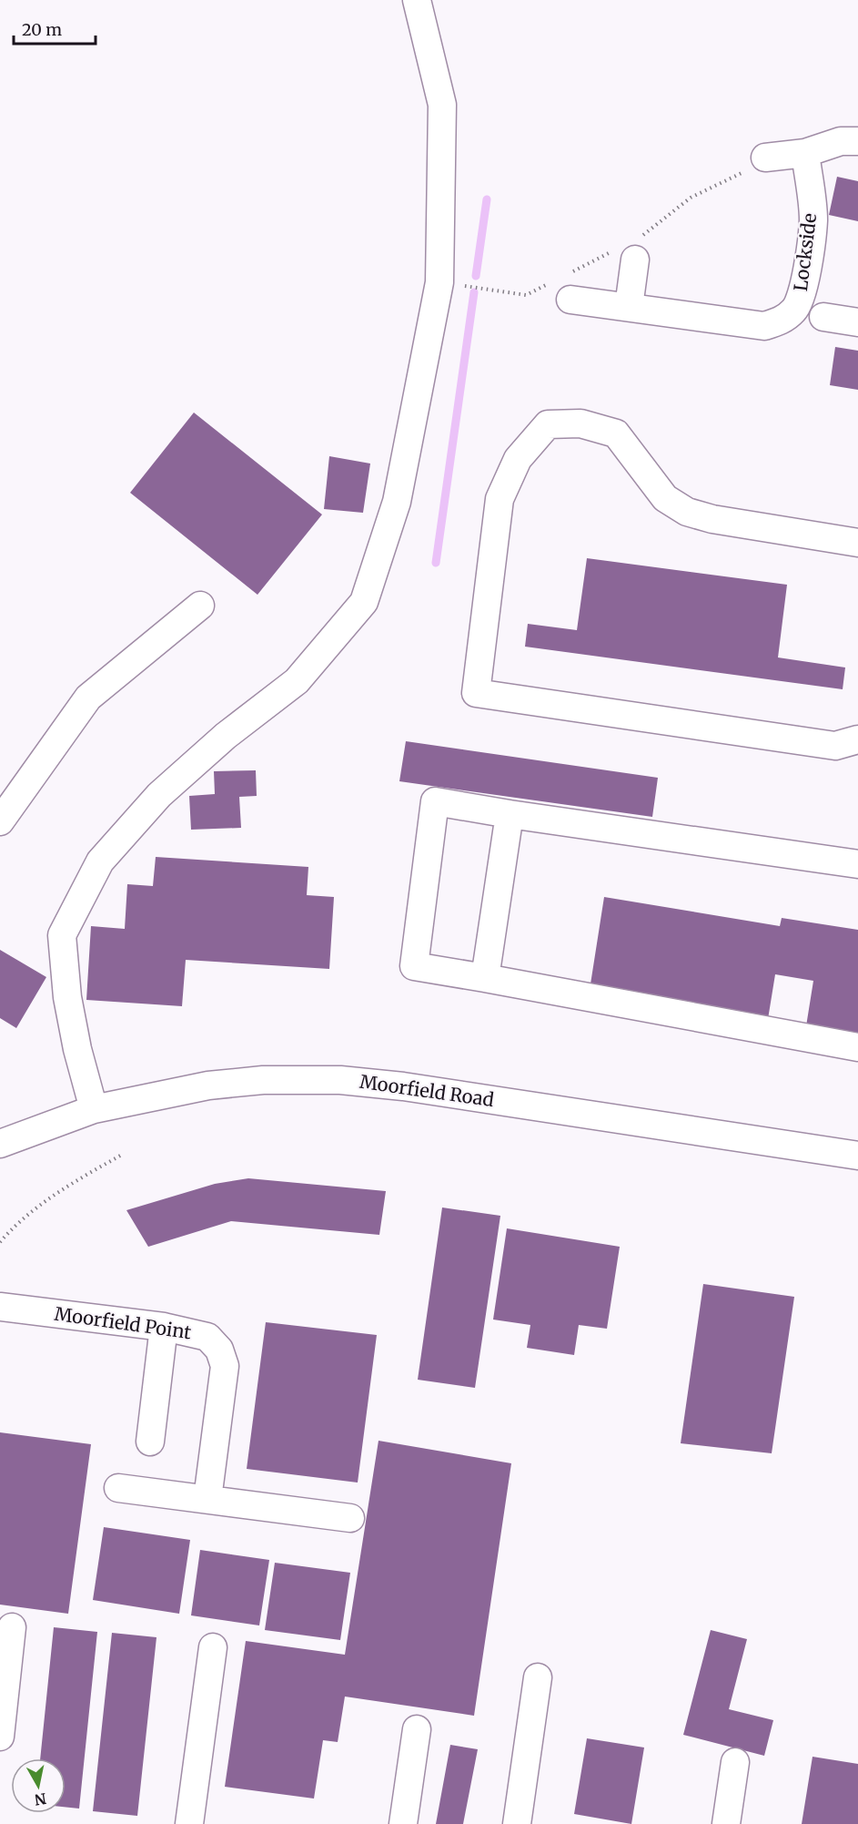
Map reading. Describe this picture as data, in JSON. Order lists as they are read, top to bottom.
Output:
{
  "streets": {
    "street": ["Lockside", "Moorfield Road", "Moorfield Point"]
  },
  "scale_bar": "20 m",
  "north": "bottom"
}
